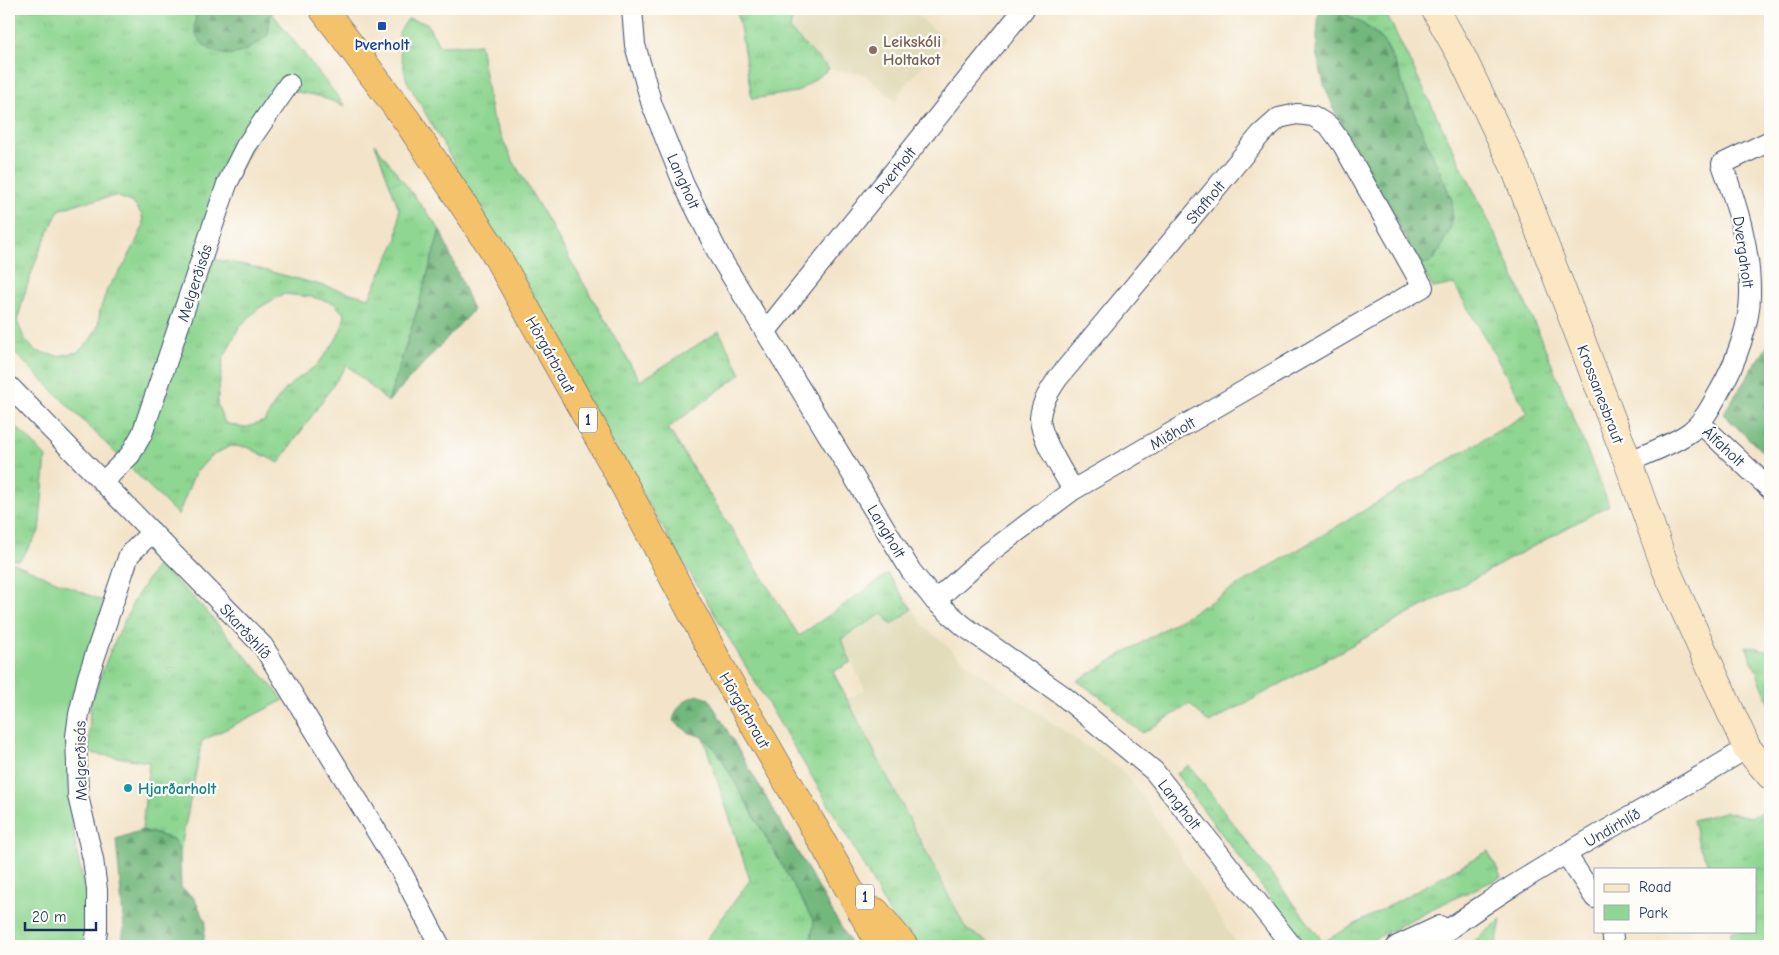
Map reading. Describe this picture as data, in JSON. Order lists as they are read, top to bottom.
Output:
{
  "streets": {
    "highway": ["Hörgárbraut", "1"],
    "street": [
      "Þverholt",
      "Langholt",
      "Stafholt",
      "Dvergaholt",
      "Melgerðisás",
      "Krossanesbraut",
      "Miðholt",
      "Álfaholt",
      "Skarðshlíð",
      "Undirhlíð"
    ]
  },
  "crossings": [
    ["Þverholt", "Langholt"],
    ["Langholt", "Miðholt"],
    ["Stafholt", "Miðholt"],
    ["Dvergaholt", "Krossanesbraut"],
    ["Dvergaholt", "Álfaholt"],
    ["Melgerðisás", "Skarðshlíð"],
    ["Krossanesbraut", "Undirhlíð"]
  ],
  "places": {
    "transit": ["Þverholt"],
    "other": ["Leikskóli Holtakot", "Hjarðarholt"]
  },
  "legend": ["Road", "Park"],
  "scale_bar": "20 m"
}
